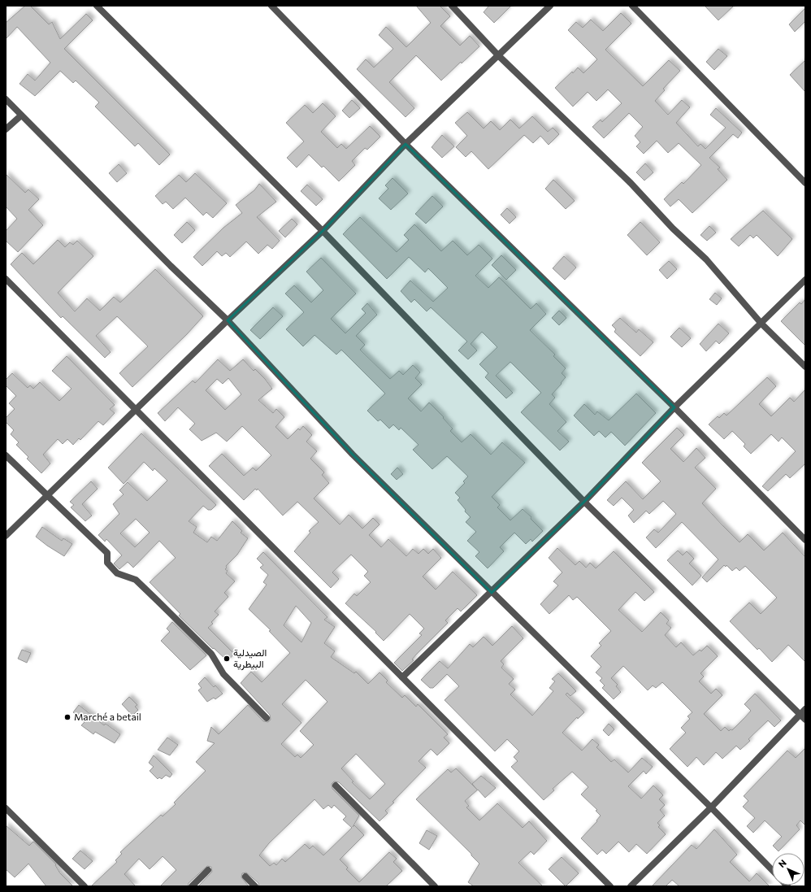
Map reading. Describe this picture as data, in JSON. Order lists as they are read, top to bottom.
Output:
{
  "places": ["الصيدلية البيطرية", "Marché a betail"],
  "north": "top left"
}
